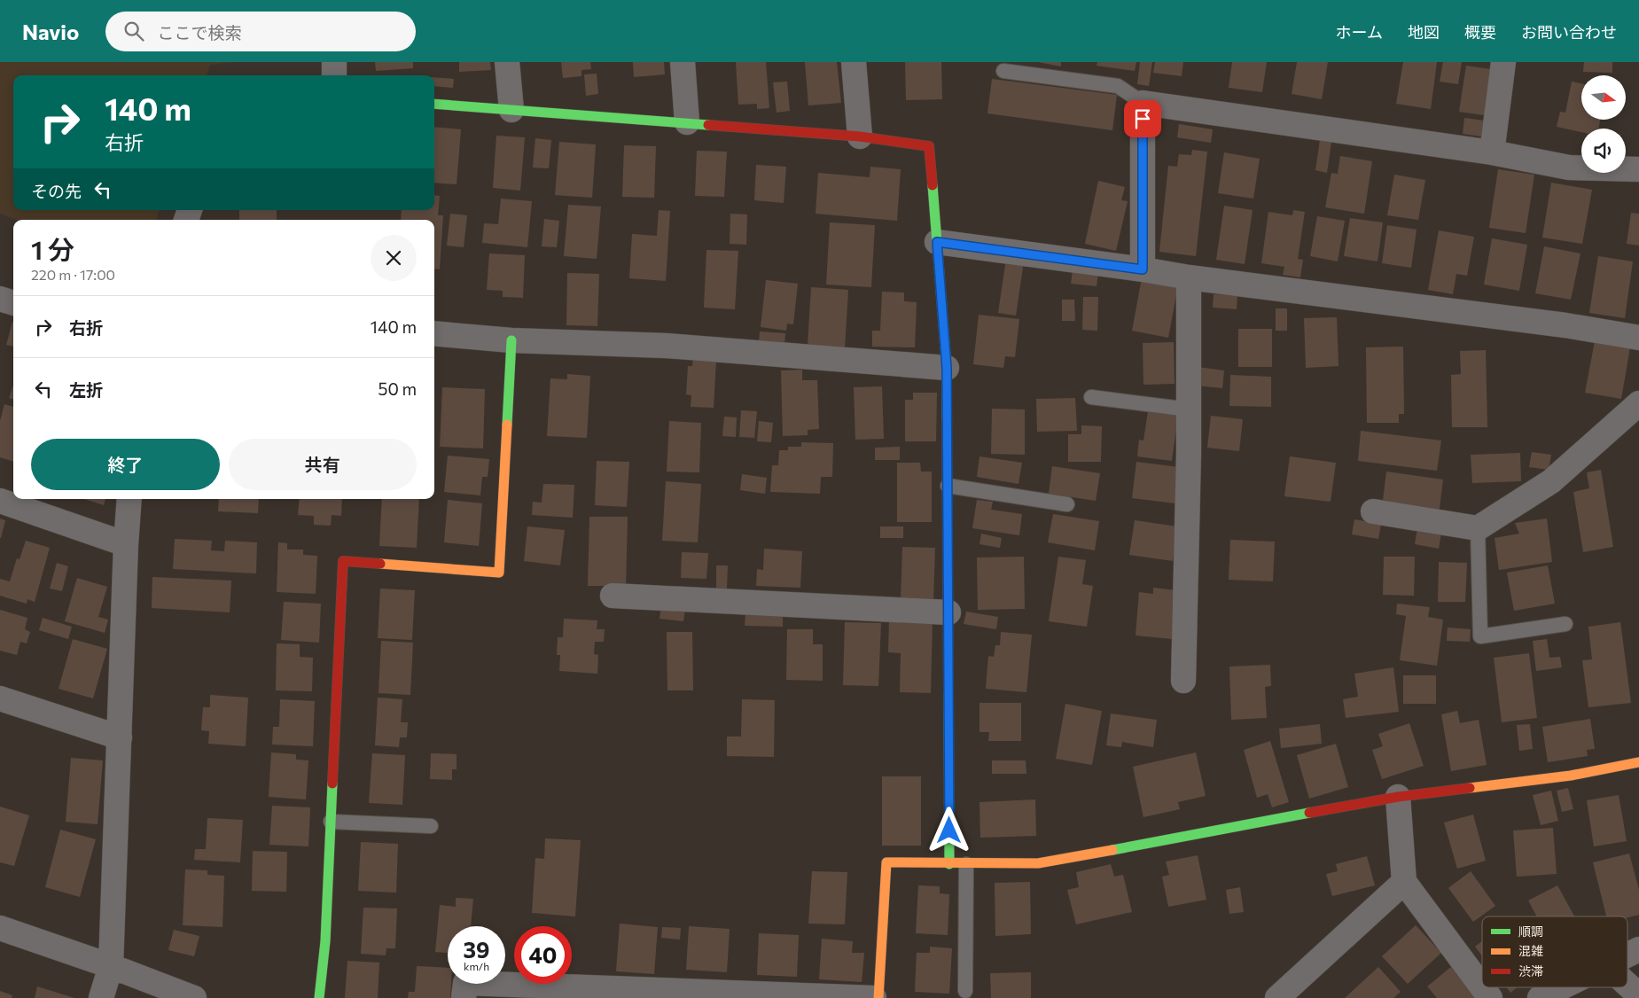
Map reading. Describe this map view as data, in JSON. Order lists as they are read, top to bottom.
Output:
{
  "legend": ["順調", "混雑", "渋滞"],
  "north": "right",
  "page": {
    "header": "Navio",
    "search": "ここで検索",
    "nav": [
      "ホーム",
      "地図",
      "概要",
      "お問い合わせ"
    ],
    "turn": ["140 m", "右折"],
    "then": "その先",
    "heading": ["1 分", "220 m · 17:00"],
    "list": [
      {
        "name": "右折",
        "value": "140 m"
      },
      {
        "name": "左折",
        "value": "50 m"
      }
    ],
    "buttons": ["終了", "共有"],
    "speed": "39 km/h",
    "limit": "40"
  }
}
